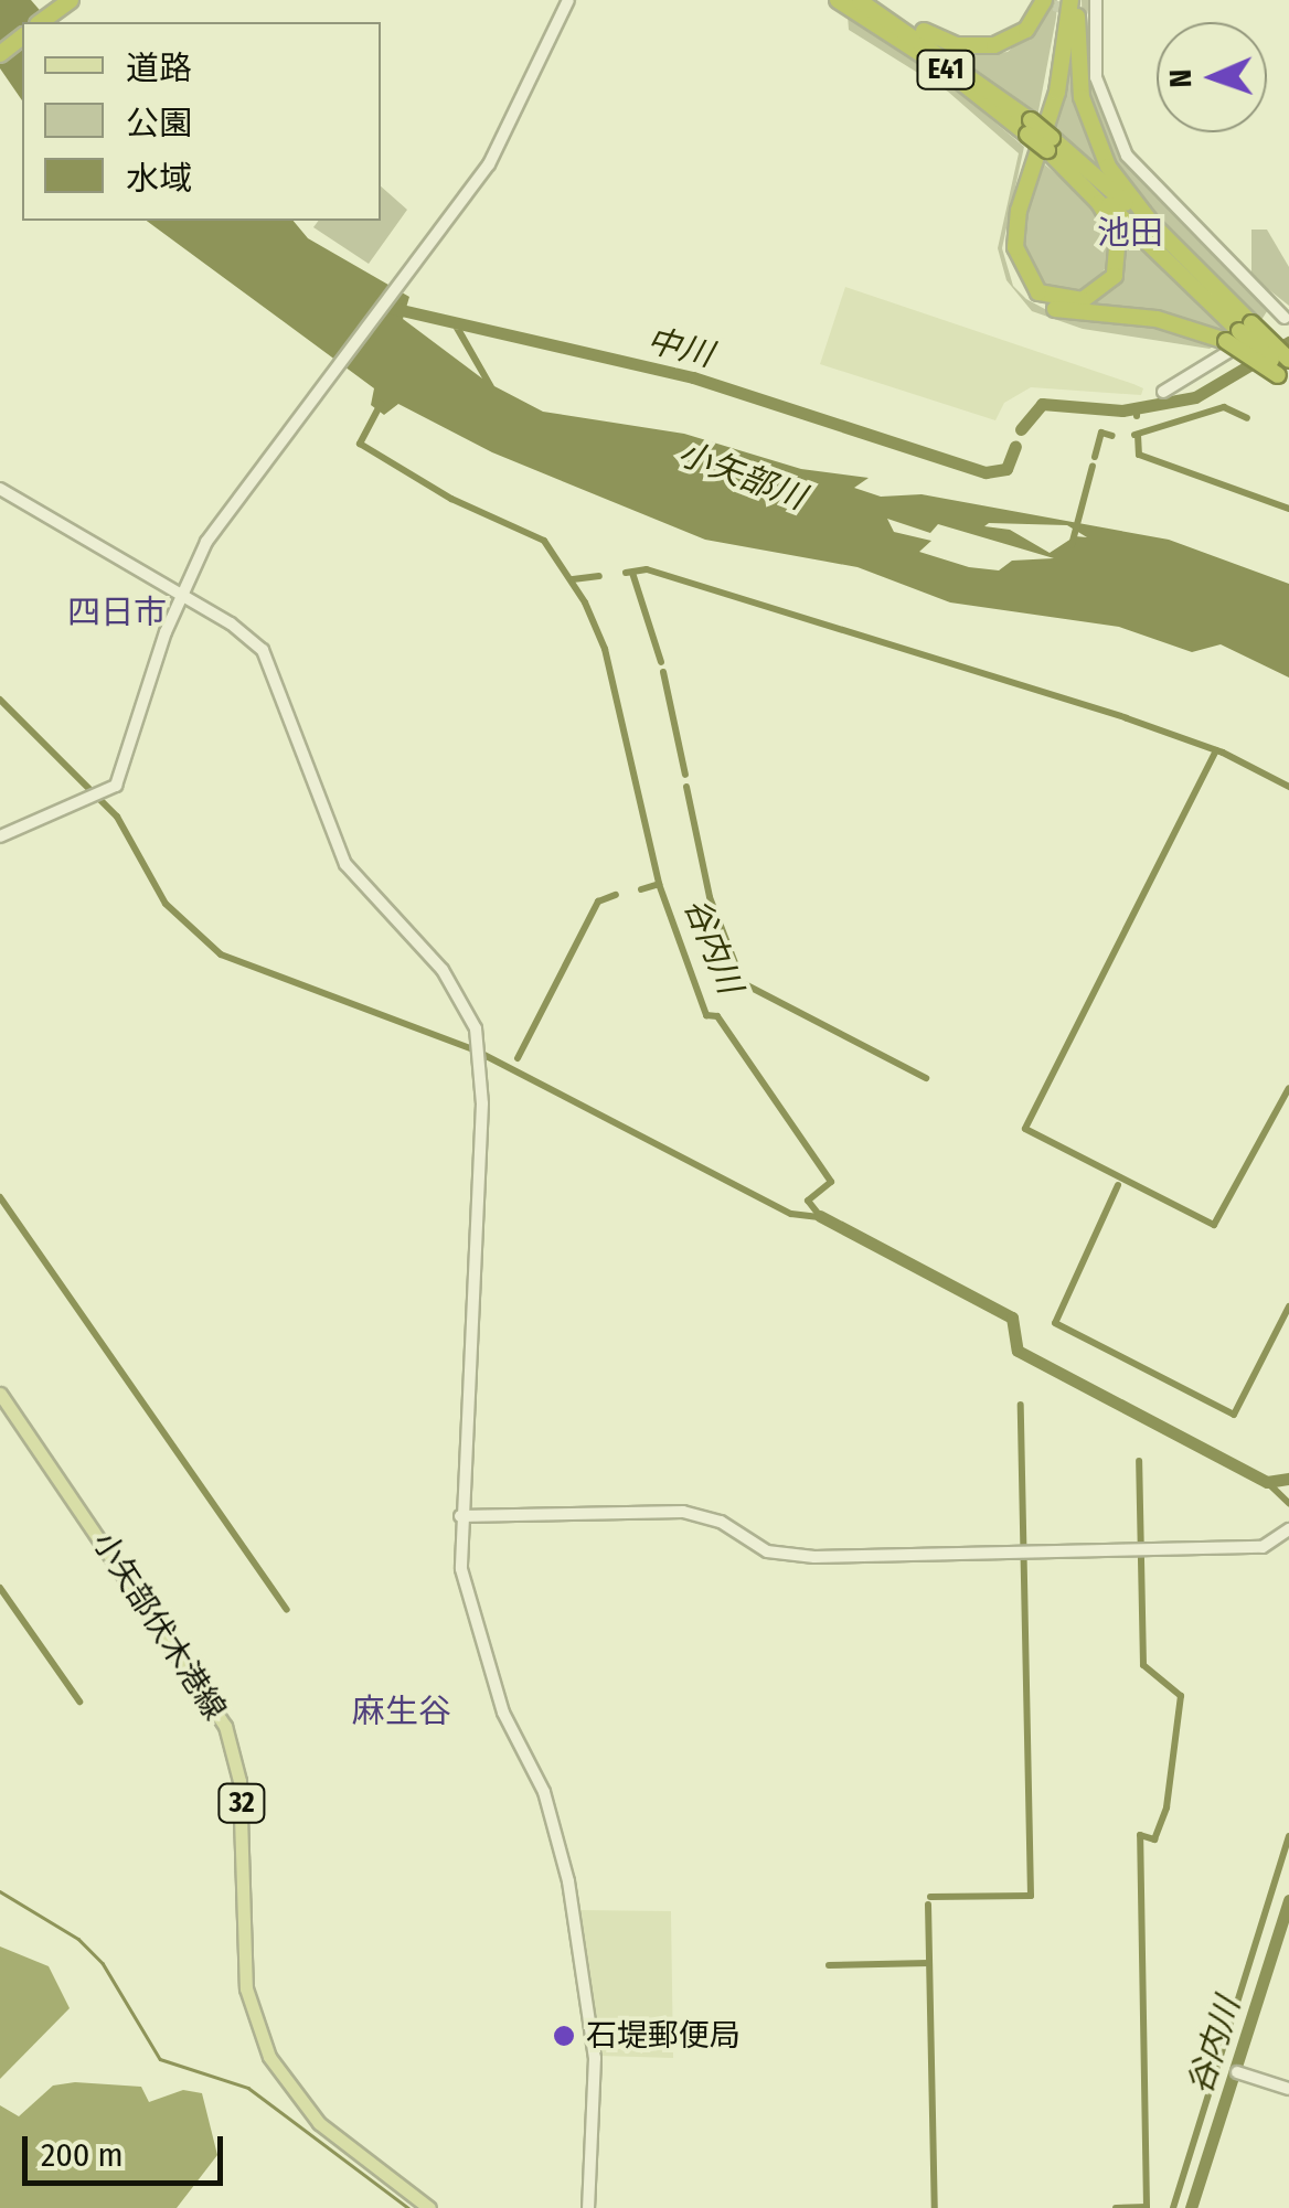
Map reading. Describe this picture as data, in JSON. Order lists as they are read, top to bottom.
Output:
{
  "streets": {
    "highway": ["E41"],
    "main road": ["小矢部伏木港線", "32"]
  },
  "districts": ["池田", "四日市", "麻生谷"],
  "water": ["中川", "小矢部川", "谷内川"],
  "places": ["石堤郵便局"],
  "legend": ["道路", "公園", "水域"],
  "scale_bar": "200 m",
  "north": "left"
}
